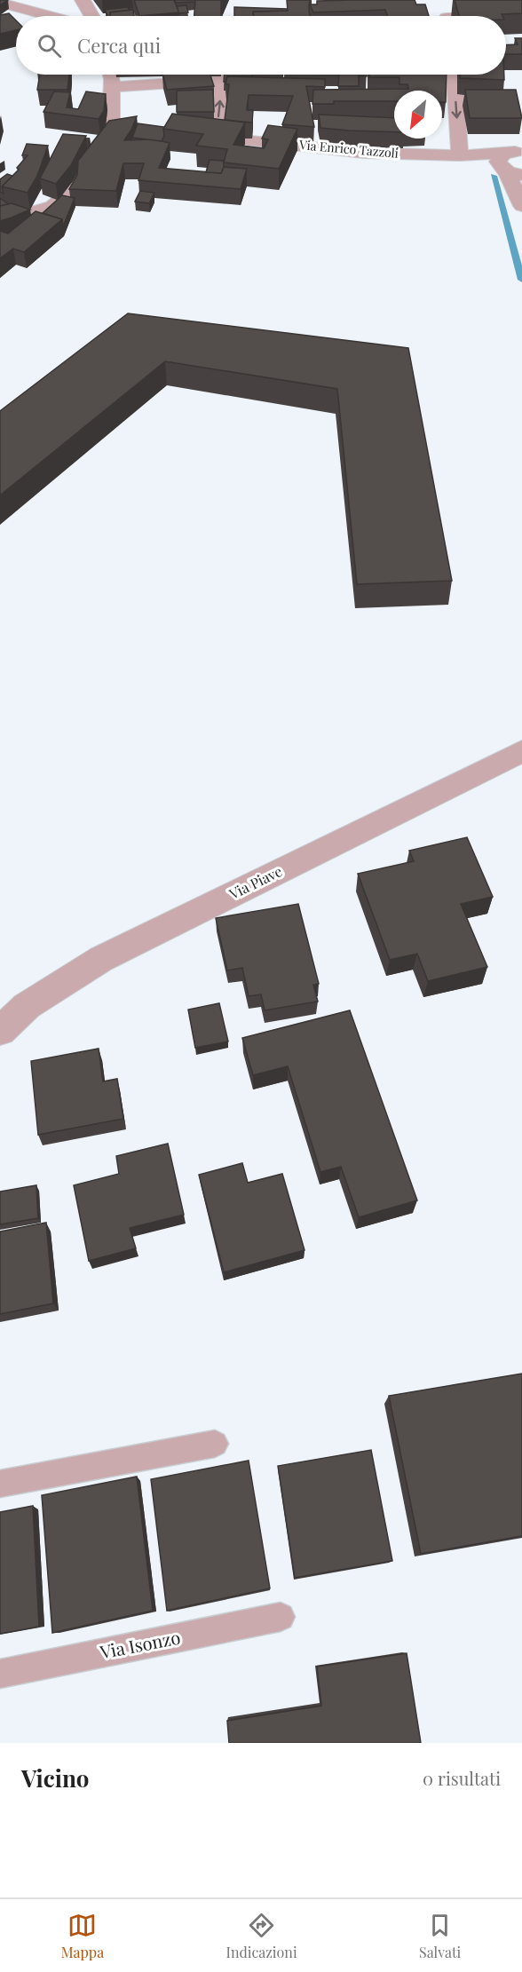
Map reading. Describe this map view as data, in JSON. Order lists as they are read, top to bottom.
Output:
{
  "streets": {
    "street": ["Via Enrico Tazzoli", "Via Piave"],
    "lane": ["Via Isonzo"]
  },
  "north": "bottom left",
  "page": {
    "search": "Cerca qui",
    "heading": ["Vicino", "0 risultati"],
    "nav": ["Mappa", "Indicazioni", "Salvati"]
  }
}
